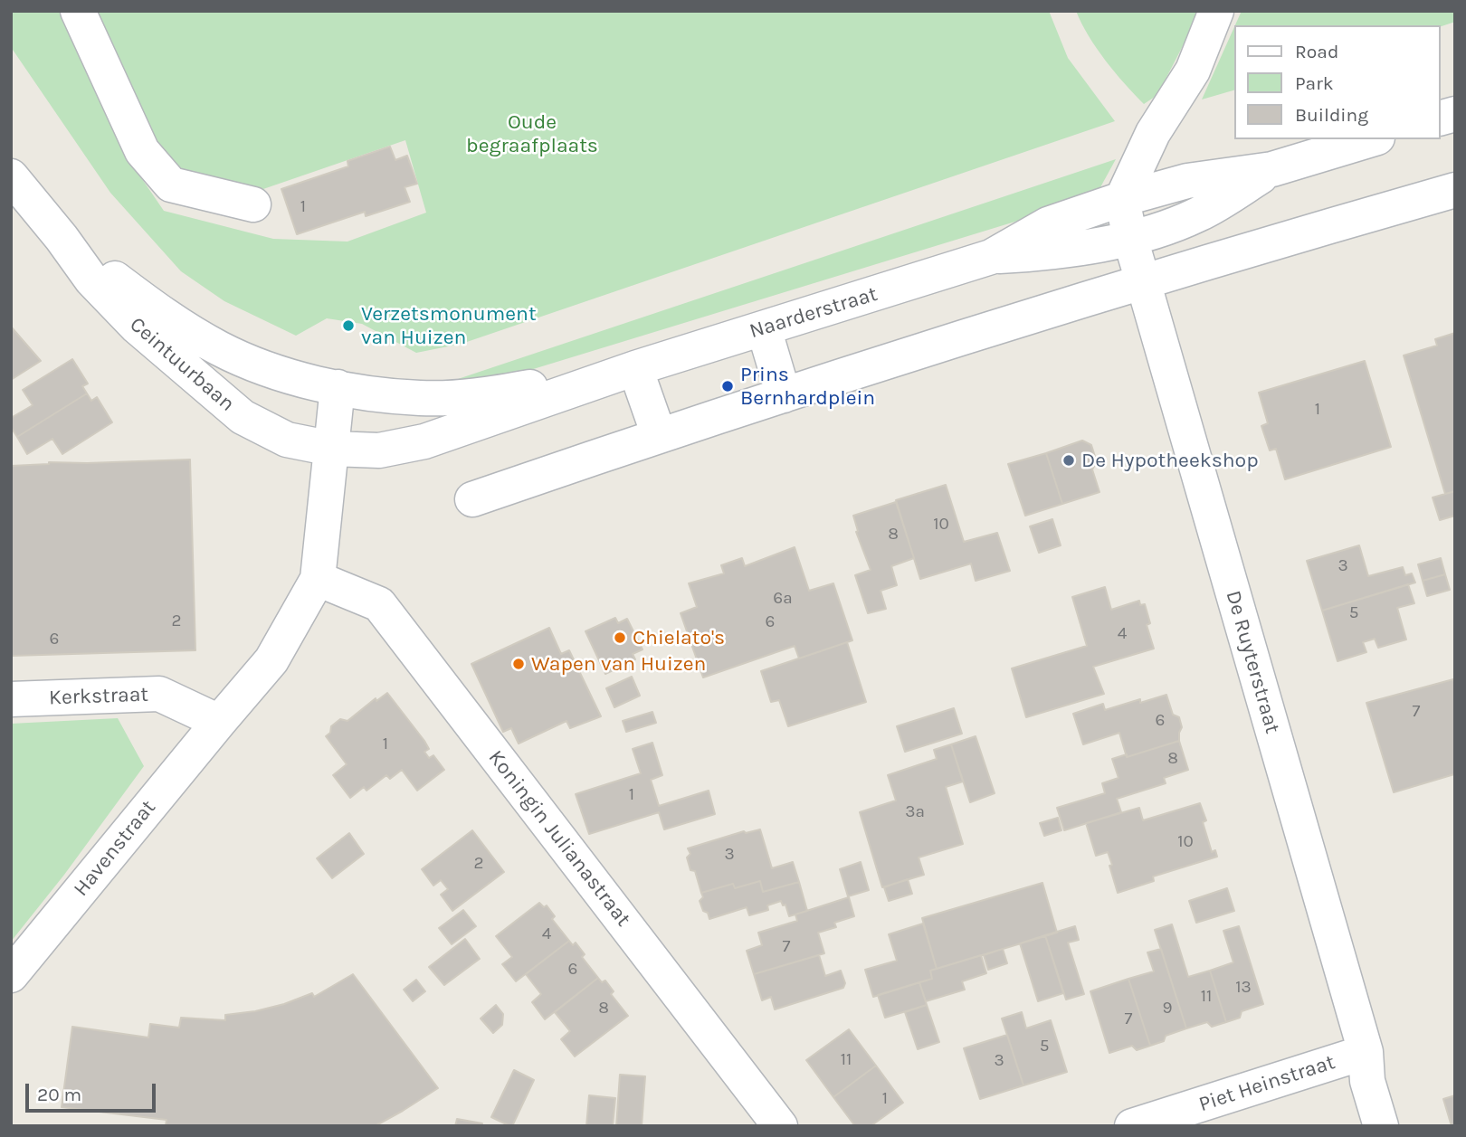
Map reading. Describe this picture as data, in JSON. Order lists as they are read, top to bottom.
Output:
{
  "streets": {
    "street": [
      "Naarderstraat",
      "Ceintuurbaan",
      "De Ruyterstraat",
      "Kerkstraat",
      "Koningin Julianastraat",
      "Havenstraat",
      "Piet Heinstraat"
    ]
  },
  "crossings": [
    ["Naarderstraat", "Ceintuurbaan"],
    ["Naarderstraat", "De Ruyterstraat"],
    ["De Ruyterstraat", "Piet Heinstraat"],
    ["Kerkstraat", "Havenstraat"]
  ],
  "parks": ["Oude begraafplaats"],
  "places": [
    "Verzetsmonument van Huizen",
    "Prins Bernhardplein",
    "De Hypotheekshop",
    "Chielato's",
    "Wapen van Huizen"
  ],
  "house_numbers": [
    "1",
    "1",
    "10",
    "8",
    "3",
    "6a",
    "5",
    "2",
    "6",
    "4",
    "6",
    "7",
    "6",
    "1",
    "8",
    "1",
    "3a",
    "10",
    "3",
    "2",
    "4",
    "7",
    "6",
    "13",
    "11",
    "8",
    "9",
    "7",
    "5",
    "11",
    "3",
    "1"
  ],
  "legend": ["Road", "Park", "Building"],
  "scale_bar": "20 m"
}
